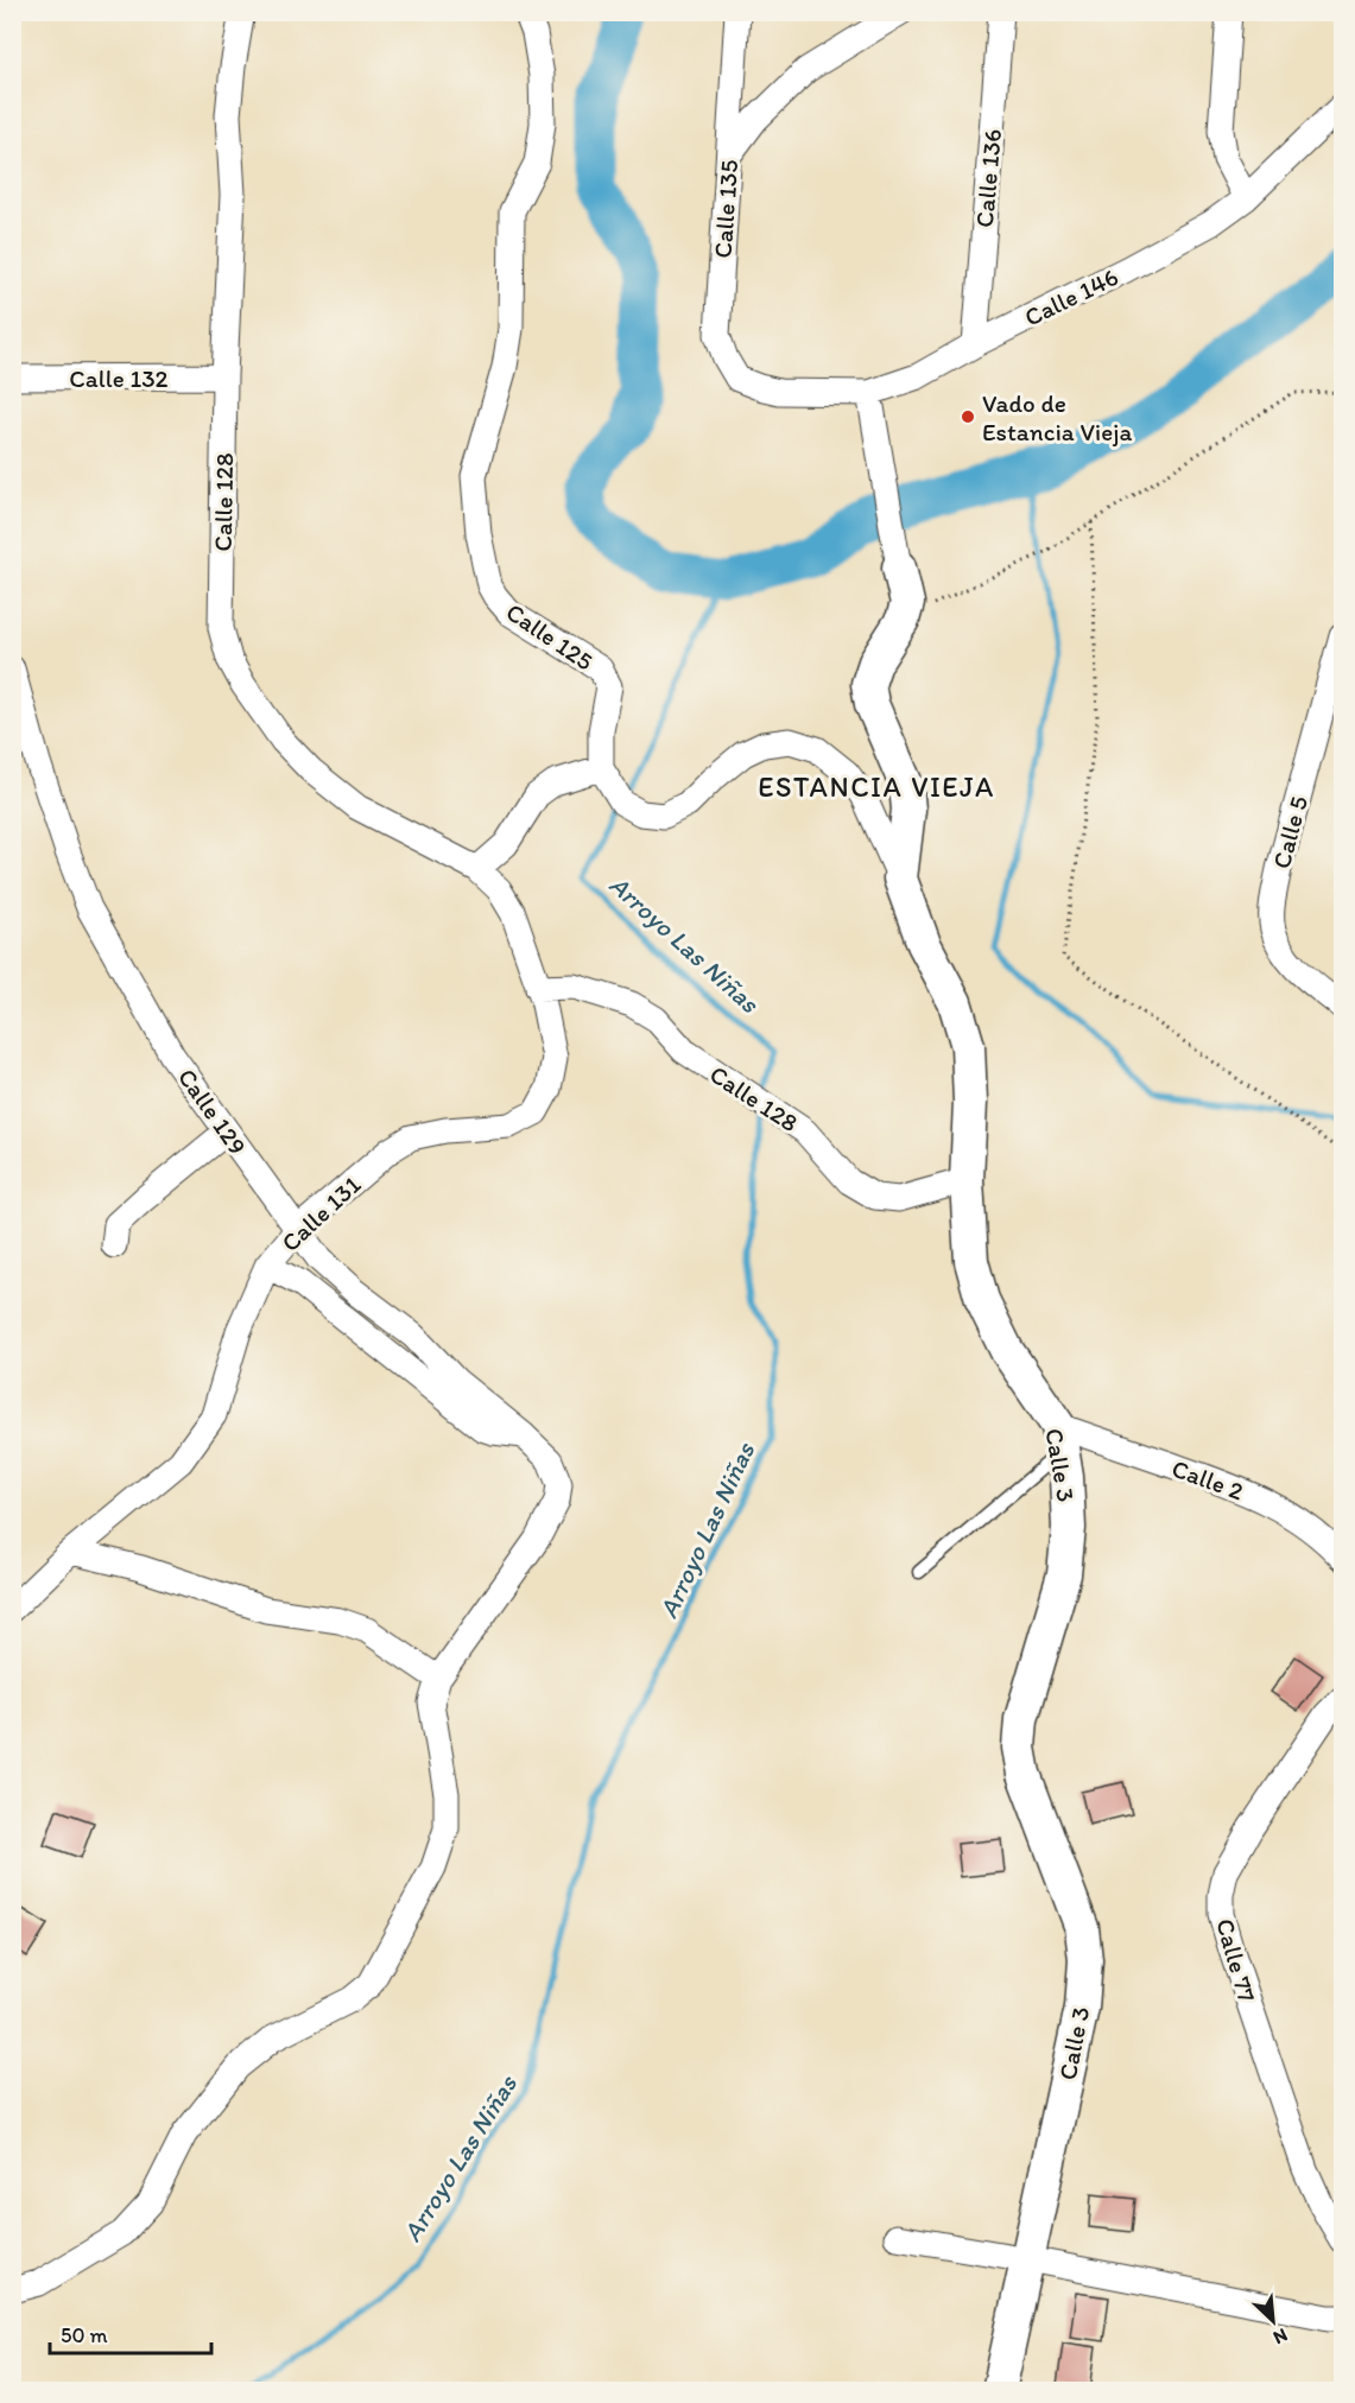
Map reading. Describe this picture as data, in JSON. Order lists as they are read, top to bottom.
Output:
{
  "streets": {
    "street": [
      "Calle 136",
      "Calle 135",
      "Calle 146",
      "Calle 132",
      "Calle 128",
      "Calle 125",
      "Calle 5",
      "Calle 129",
      "Calle 131",
      "Calle 3",
      "Calle 2",
      "Calle 77"
    ]
  },
  "crossings": [
    ["Calle 136", "Calle 146"],
    ["Calle 135", "Calle 146"],
    ["Calle 132", "Calle 128"],
    ["Calle 128", "Calle 131"],
    ["Calle 128", "Calle 3"],
    ["Calle 129", "Calle 131"],
    ["Calle 3", "Calle 2"]
  ],
  "districts": ["ESTANCIA VIEJA"],
  "water": ["Arroyo Las Niñas"],
  "places": ["Vado de Estancia Vieja"],
  "scale_bar": "50 m",
  "north": "bottom right"
}
